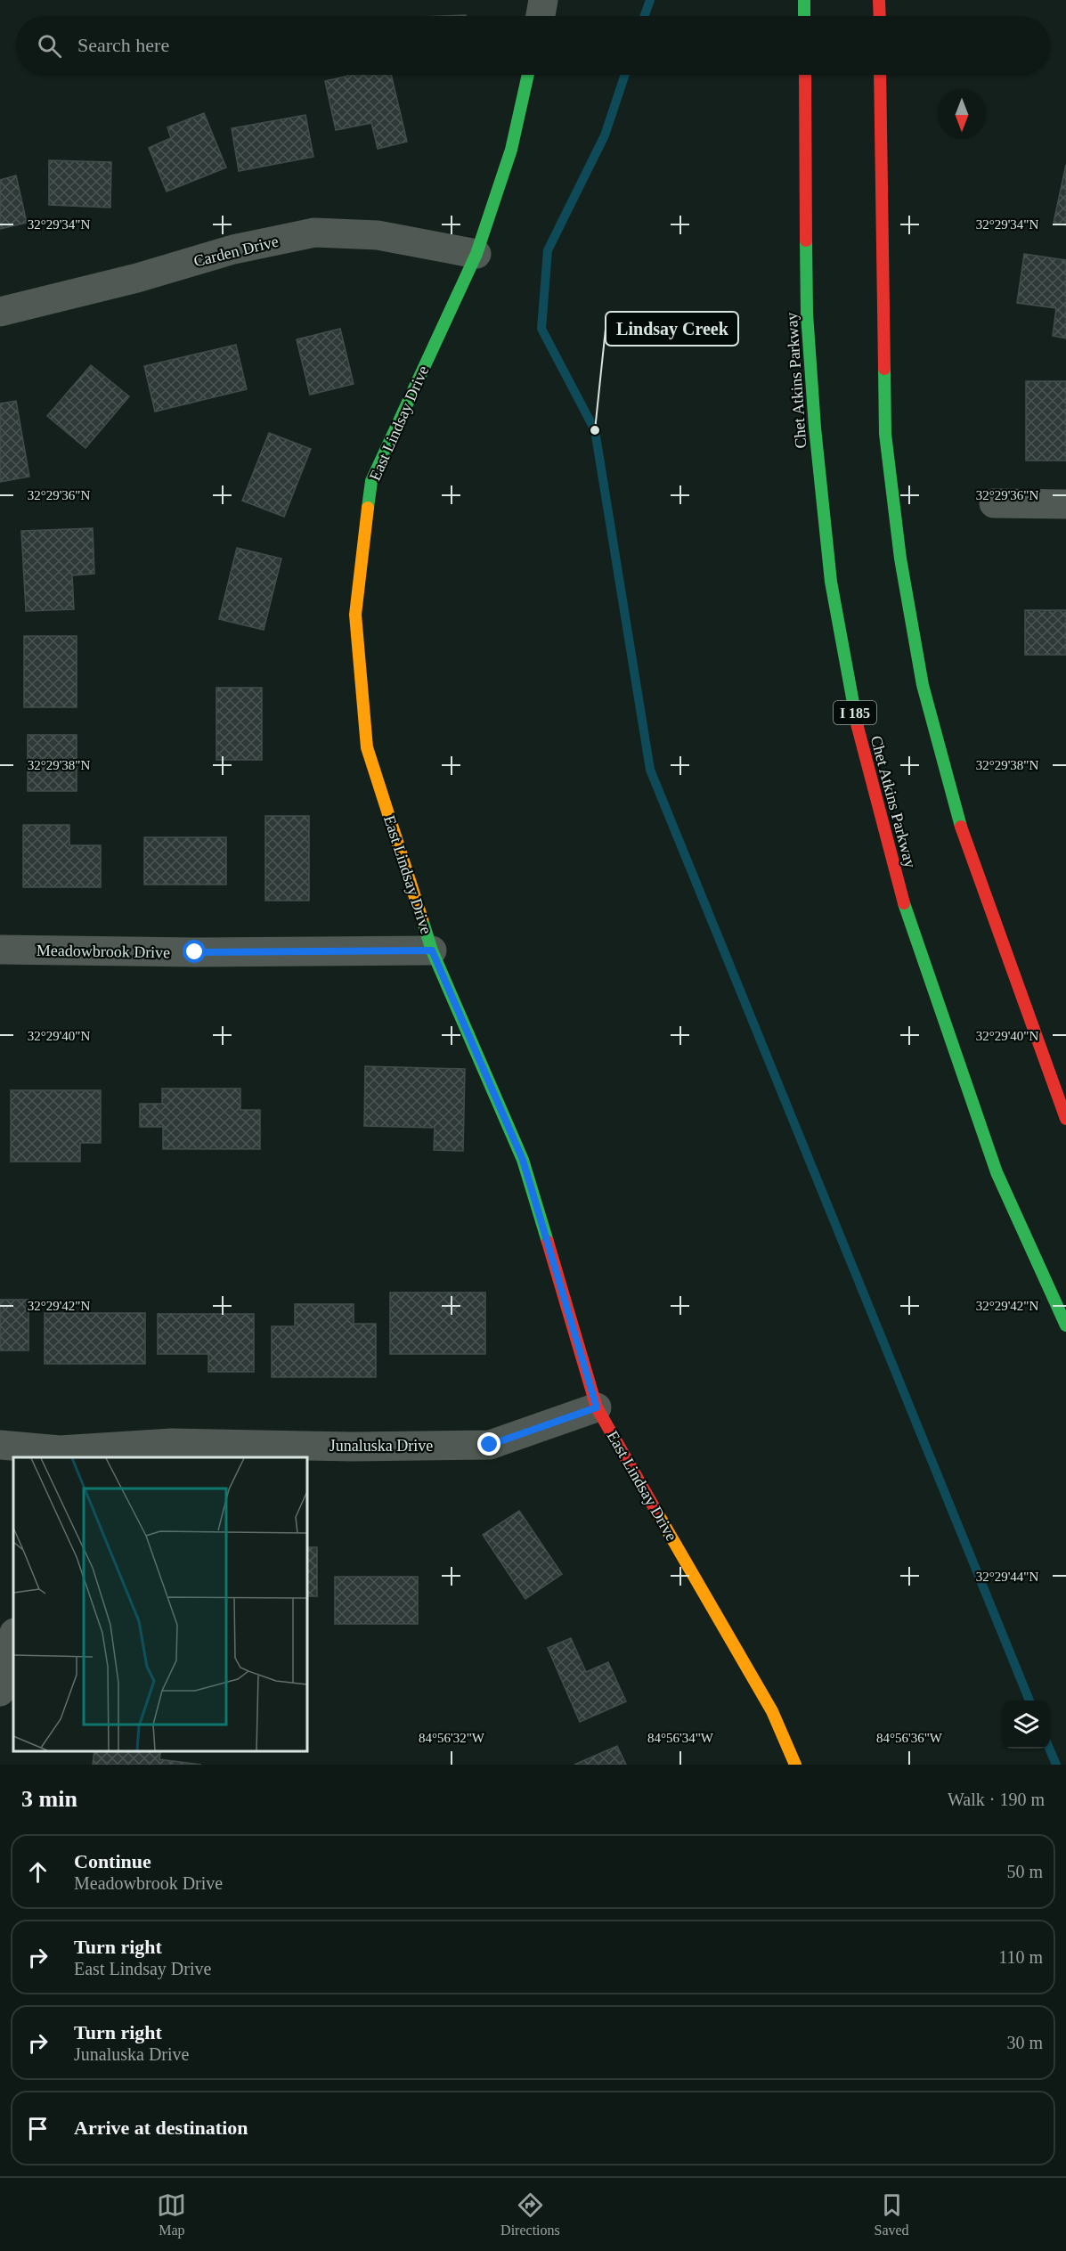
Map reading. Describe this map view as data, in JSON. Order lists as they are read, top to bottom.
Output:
{
  "streets": {
    "main road": ["Chet Atkins Parkway", "East Lindsay Drive", "I 185"],
    "street": ["Carden Drive", "Meadowbrook Drive", "Junaluska Drive"]
  },
  "crossings": [
    ["Carden Drive", "East Lindsay Drive"],
    ["East Lindsay Drive", "Meadowbrook Drive"],
    ["East Lindsay Drive", "Junaluska Drive"]
  ],
  "places": ["Lindsay Creek"],
  "north": "bottom",
  "page": {
    "search": "Search here",
    "heading": ["3 min", "Walk · 190 m"],
    "list": [
      ["Continue", "Meadowbrook Drive", "50 m"],
      ["Turn right", "East Lindsay Drive", "110 m"],
      ["Turn right", "Junaluska Drive", "30 m"],
      "Arrive at destination"
    ],
    "nav": ["Map", "Directions", "Saved"]
  },
  "coordinates": [
    "32°29'34\"N",
    "32°29'36\"N",
    "32°29'38\"N",
    "32°29'40\"N",
    "32°29'42\"N",
    "32°29'44\"N",
    "84°56'32\"W",
    "84°56'34\"W",
    "84°56'36\"W"
  ]
}
